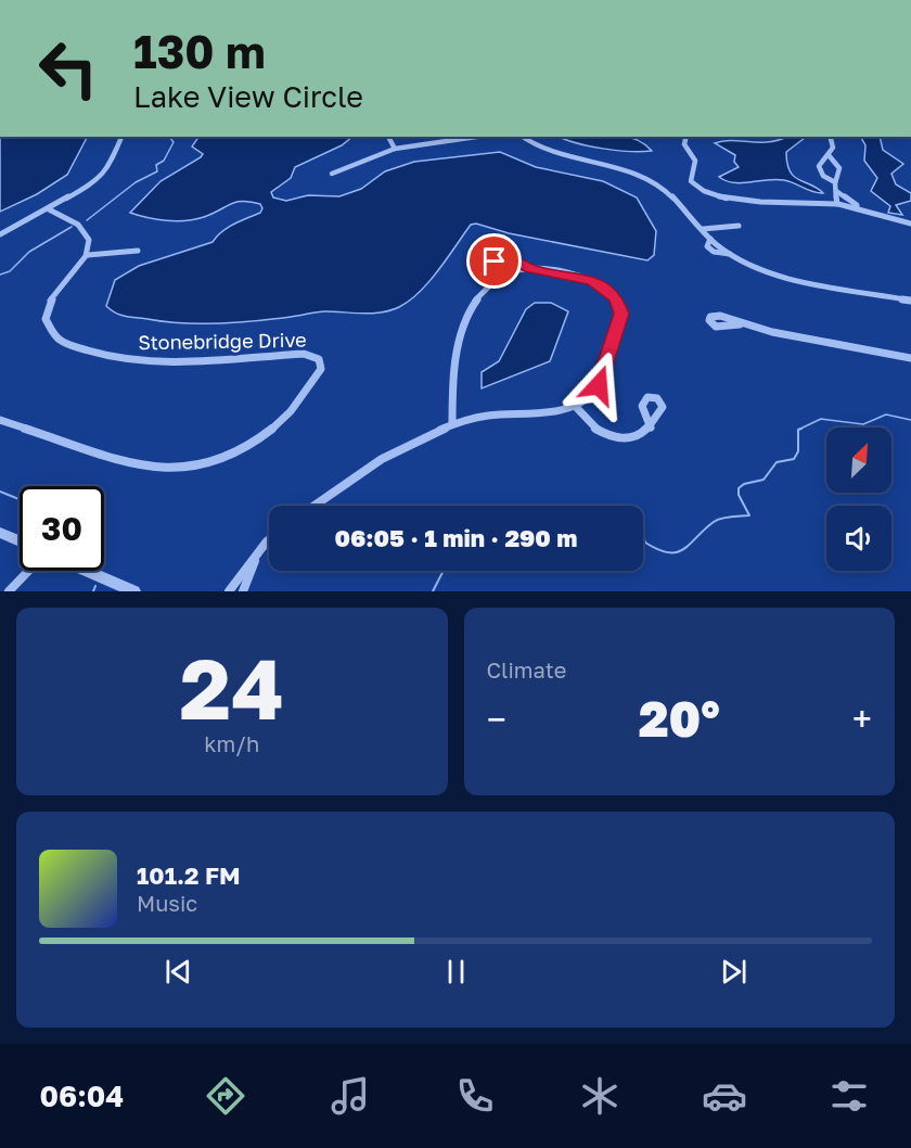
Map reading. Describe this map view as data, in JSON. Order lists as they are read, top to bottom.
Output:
{
  "streets": {
    "street": ["Stonebridge Drive"]
  },
  "north": "top right",
  "page": {
    "turn": ["130 m", "Lake View Circle"],
    "limit": "30",
    "trip": "06:05 · 1 min · 290 m",
    "tile": [
      ["24", "km/h"],
      "Climate"
    ],
    "heat": ["−", "20°", "+"],
    "song": ["101.2 FM", "Music"],
    "tabs": "06:04"
  }
}
